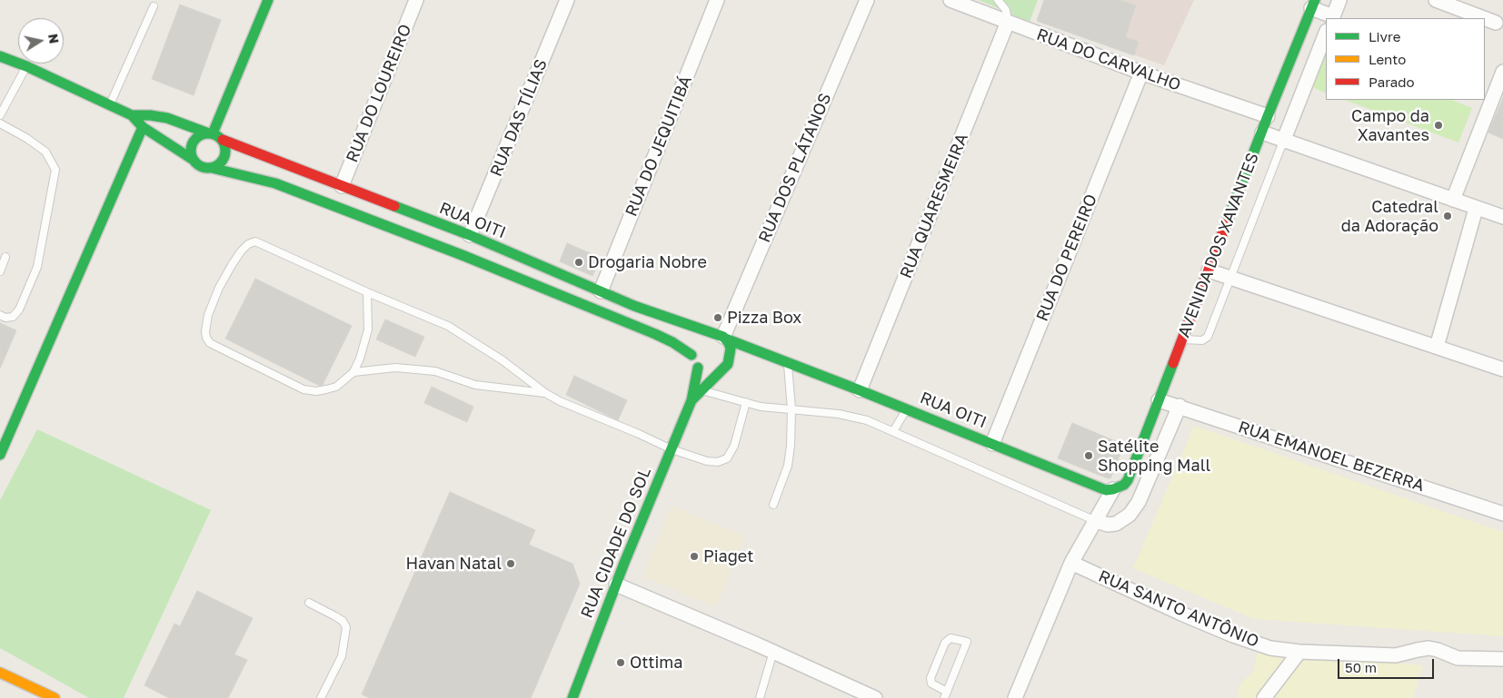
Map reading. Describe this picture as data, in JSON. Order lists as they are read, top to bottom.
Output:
{
  "streets": {
    "main road": ["RUA OITI", "AVENIDA DOS XAVANTES", "RUA CIDADE DO SOL"],
    "street": [
      "RUA DO CARVALHO",
      "RUA DO LOUREIRO",
      "RUA DAS TÍLIAS",
      "RUA DO JEQUITIBÁ",
      "RUA DOS PLÁTANOS",
      "RUA QUARESMEIRA",
      "RUA DO PEREIRO",
      "RUA EMANOEL BEZERRA",
      "RUA SANTO ANTÔNIO"
    ]
  },
  "crossings": [
    ["RUA DO CARVALHO", "RUA QUARESMEIRA"],
    ["RUA DO CARVALHO", "AVENIDA DOS XAVANTES"],
    ["RUA DO CARVALHO", "RUA DO PEREIRO"],
    ["RUA DO LOUREIRO", "RUA OITI"],
    ["RUA DAS TÍLIAS", "RUA OITI"],
    ["RUA DO JEQUITIBÁ", "RUA OITI"],
    ["RUA DOS PLÁTANOS", "RUA OITI"],
    ["RUA DOS PLÁTANOS", "RUA CIDADE DO SOL"],
    ["RUA QUARESMEIRA", "RUA OITI"],
    ["RUA OITI", "AVENIDA DOS XAVANTES"],
    ["RUA OITI", "RUA DO PEREIRO"],
    ["RUA OITI", "RUA CIDADE DO SOL"],
    ["AVENIDA DOS XAVANTES", "RUA EMANOEL BEZERRA"]
  ],
  "places": [
    "Campo da Xavantes",
    "Catedral da Adoração",
    "Drogaria Nobre",
    "Pizza Box",
    "Satélite Shopping Mall",
    "Piaget",
    "Havan Natal",
    "Ottima"
  ],
  "legend": ["Livre", "Lento", "Parado"],
  "scale_bar": "50 m",
  "north": "right"
}
